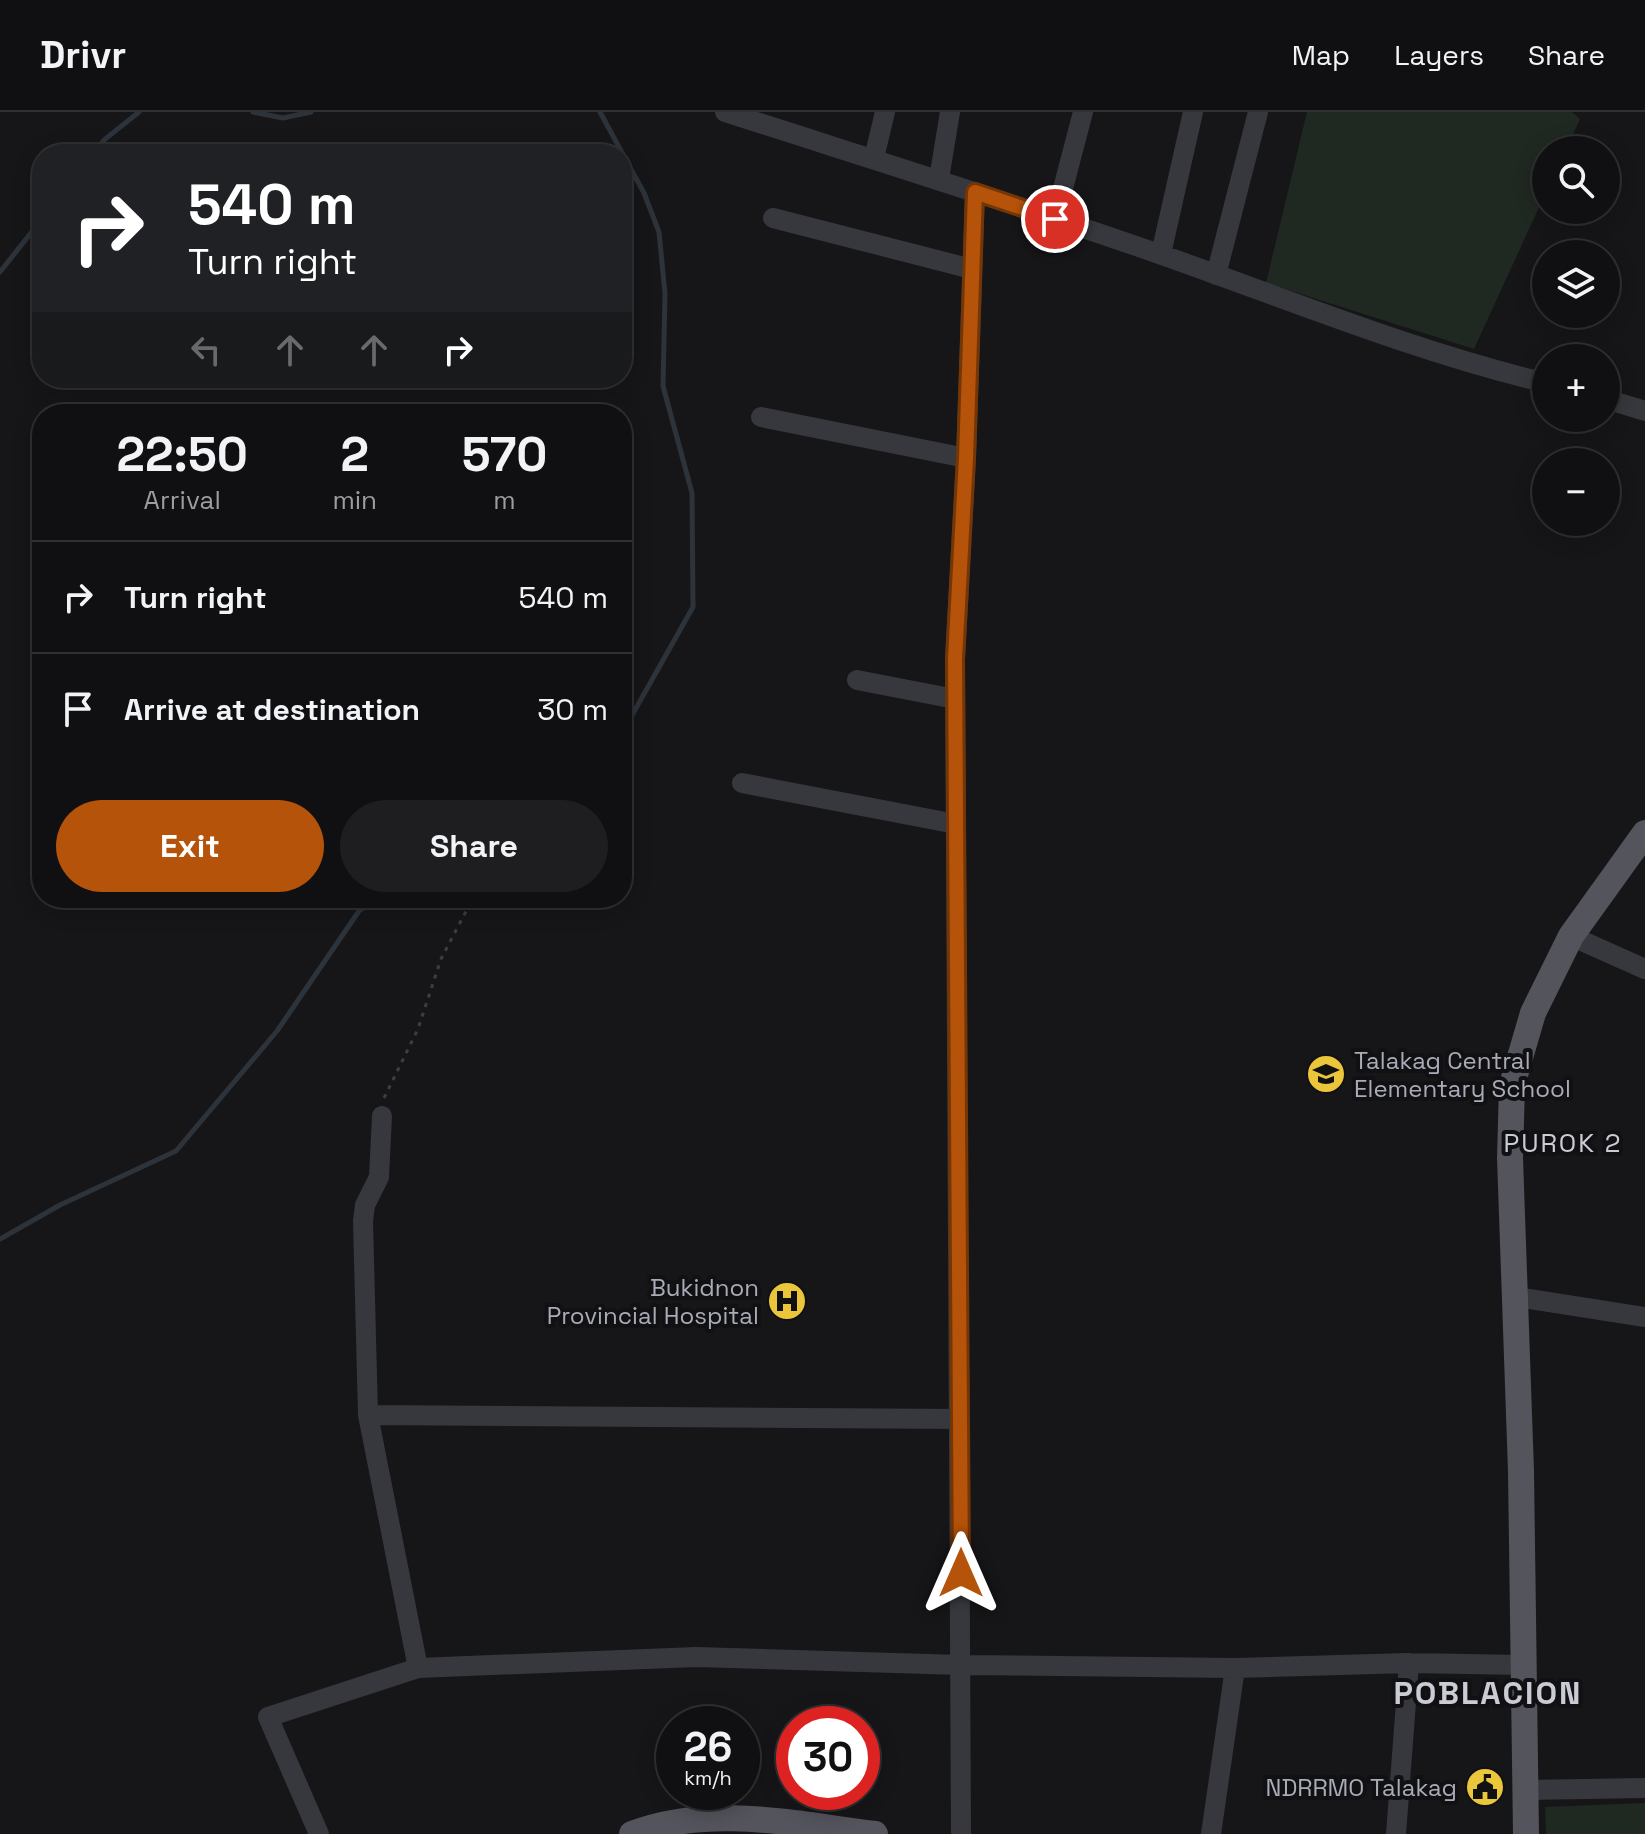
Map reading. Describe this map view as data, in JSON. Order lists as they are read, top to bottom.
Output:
{
  "districts": ["PUROK 2", "POBLACION"],
  "places": {
    "school or university": ["Talakag Central Elementary School"],
    "hospital": ["Bukidnon Provincial Hospital"],
    "public building": ["NDRRMO Talakag"]
  },
  "page": {
    "header": "Drivr",
    "nav": ["Map", "Layers", "Share"],
    "map_buttons": ["+", "−"],
    "turn": ["540 m", "Turn right"],
    "eta": [
      "22:50",
      "Arrival",
      "2",
      "min",
      "570",
      "m"
    ],
    "list": [
      {
        "name": "Turn right",
        "value": "540 m"
      },
      {
        "name": "Arrive at destination",
        "value": "30 m"
      }
    ],
    "buttons": ["Exit", "Share"],
    "speed": "26 km/h",
    "limit": "30"
  }
}
